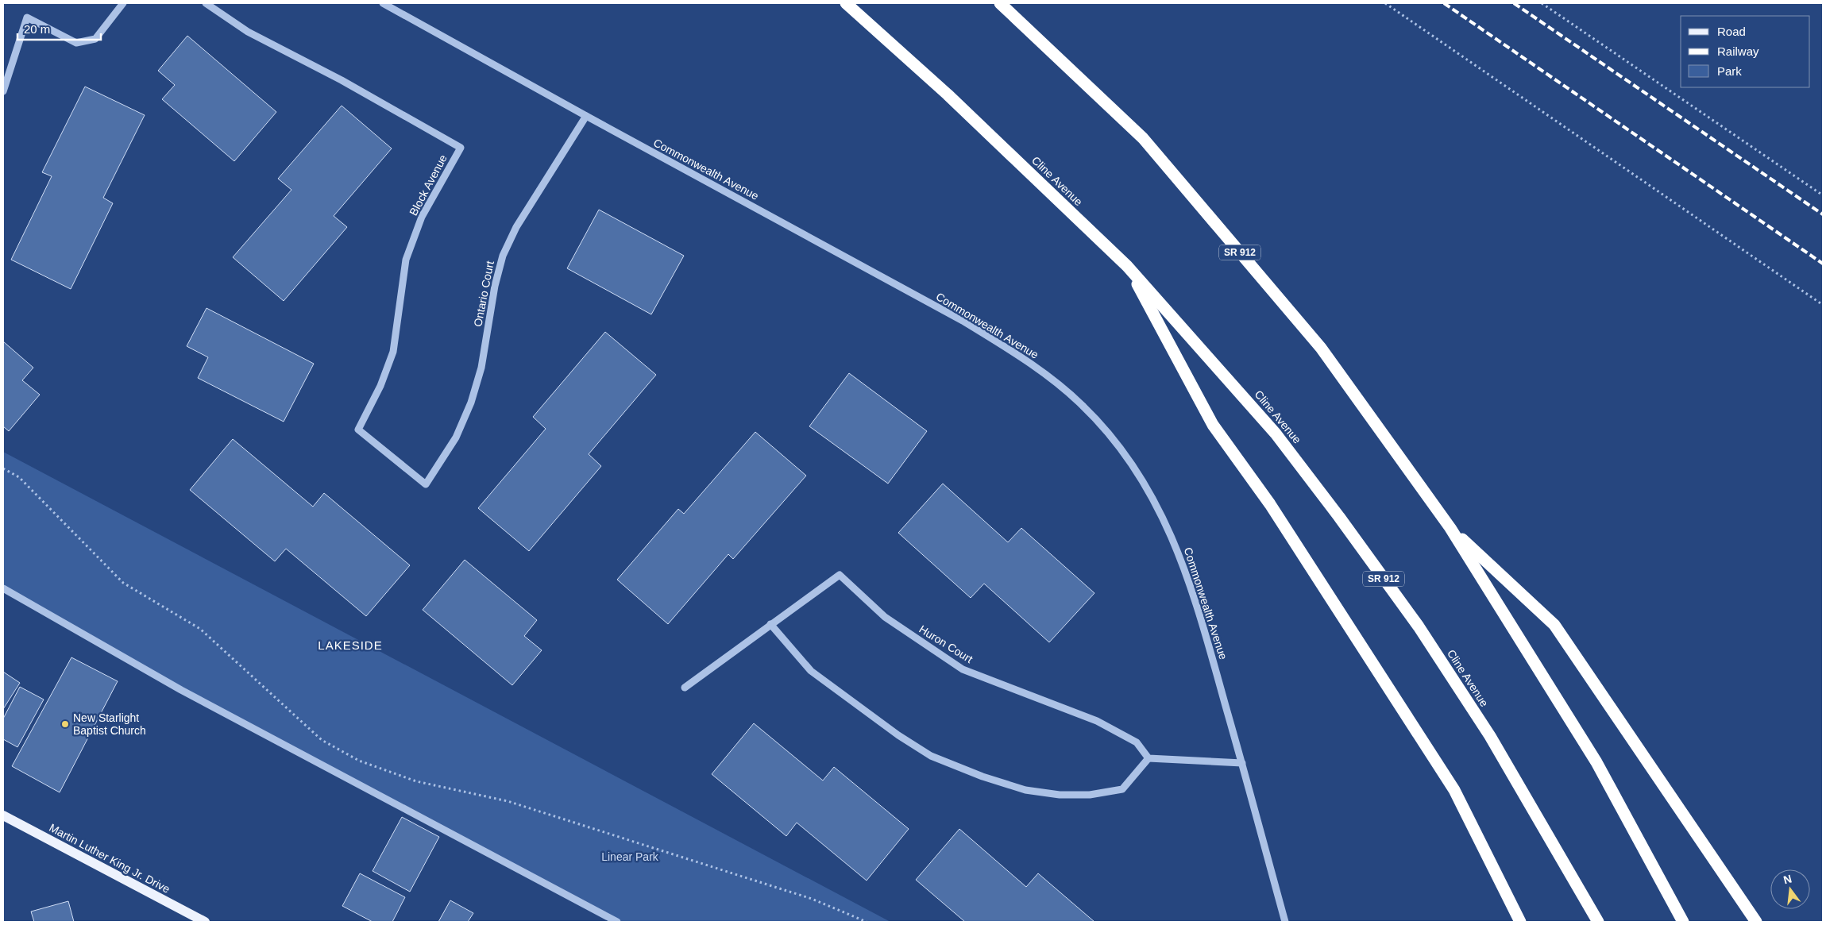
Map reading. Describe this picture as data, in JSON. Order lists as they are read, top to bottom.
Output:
{
  "streets": {
    "highway": ["Cline Avenue", "SR 912"],
    "main road": ["Martin Luther King Jr. Drive"],
    "street": [
      "Commonwealth Avenue",
      "Block Avenue",
      "Ontario Court",
      "Huron Court"
    ]
  },
  "crossings": [
    ["Commonwealth Avenue", "Ontario Court"],
    ["Block Avenue", "Ontario Court"]
  ],
  "districts": ["LAKESIDE"],
  "parks": ["Linear Park"],
  "places": ["New Starlight Baptist Church"],
  "legend": ["Road", "Railway", "Park"],
  "scale_bar": "20 m",
  "north": "top"
}
